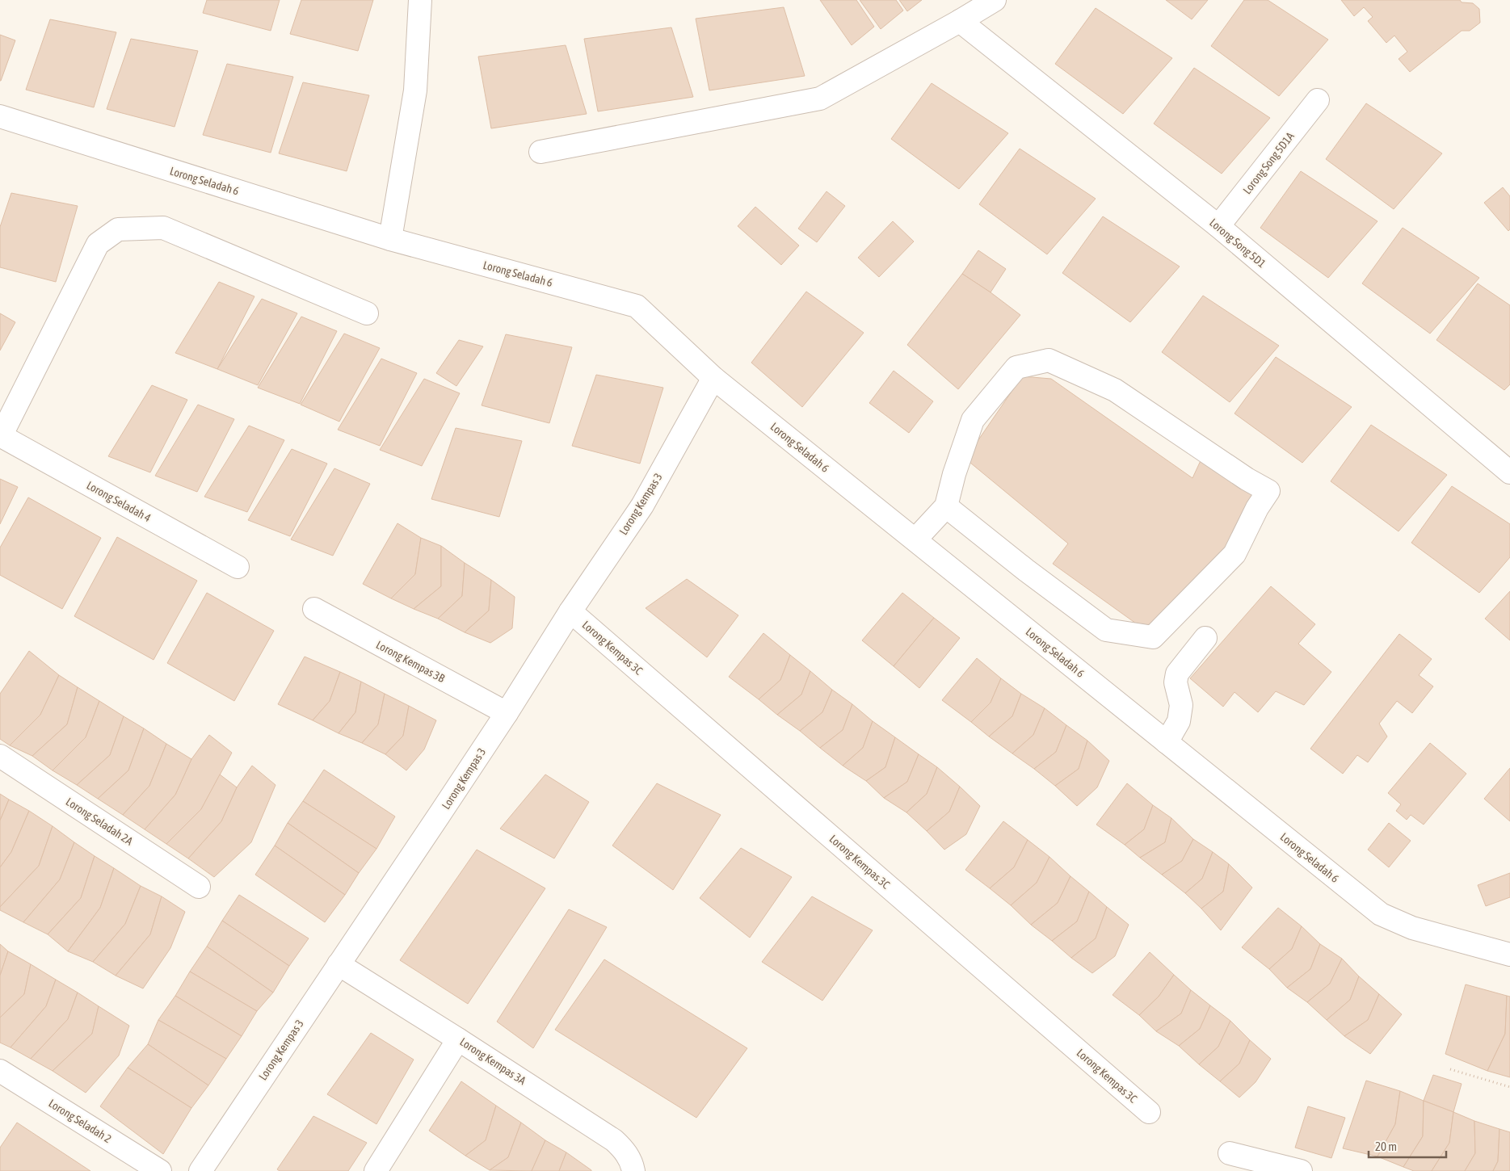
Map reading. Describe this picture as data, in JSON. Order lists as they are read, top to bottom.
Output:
{
  "streets": {
    "street": [
      "Lorong Song 5D1A",
      "Lorong Seladah 6",
      "Lorong Song 5D1",
      "Lorong Seladah 4",
      "Lorong Kempas 3",
      "Lorong Kempas 3C",
      "Lorong Kempas 3B",
      "Lorong Seladah 2A",
      "Lorong Kempas 3A",
      "Lorong Seladah 2"
    ]
  },
  "crossings": [
    ["Lorong Song 5D1A", "Lorong Song 5D1"],
    ["Lorong Seladah 6", "Lorong Kempas 3"],
    ["Lorong Kempas 3", "Lorong Kempas 3C"],
    ["Lorong Kempas 3", "Lorong Kempas 3B"],
    ["Lorong Kempas 3", "Lorong Kempas 3A"]
  ],
  "scale_bar": "20 m"
}
